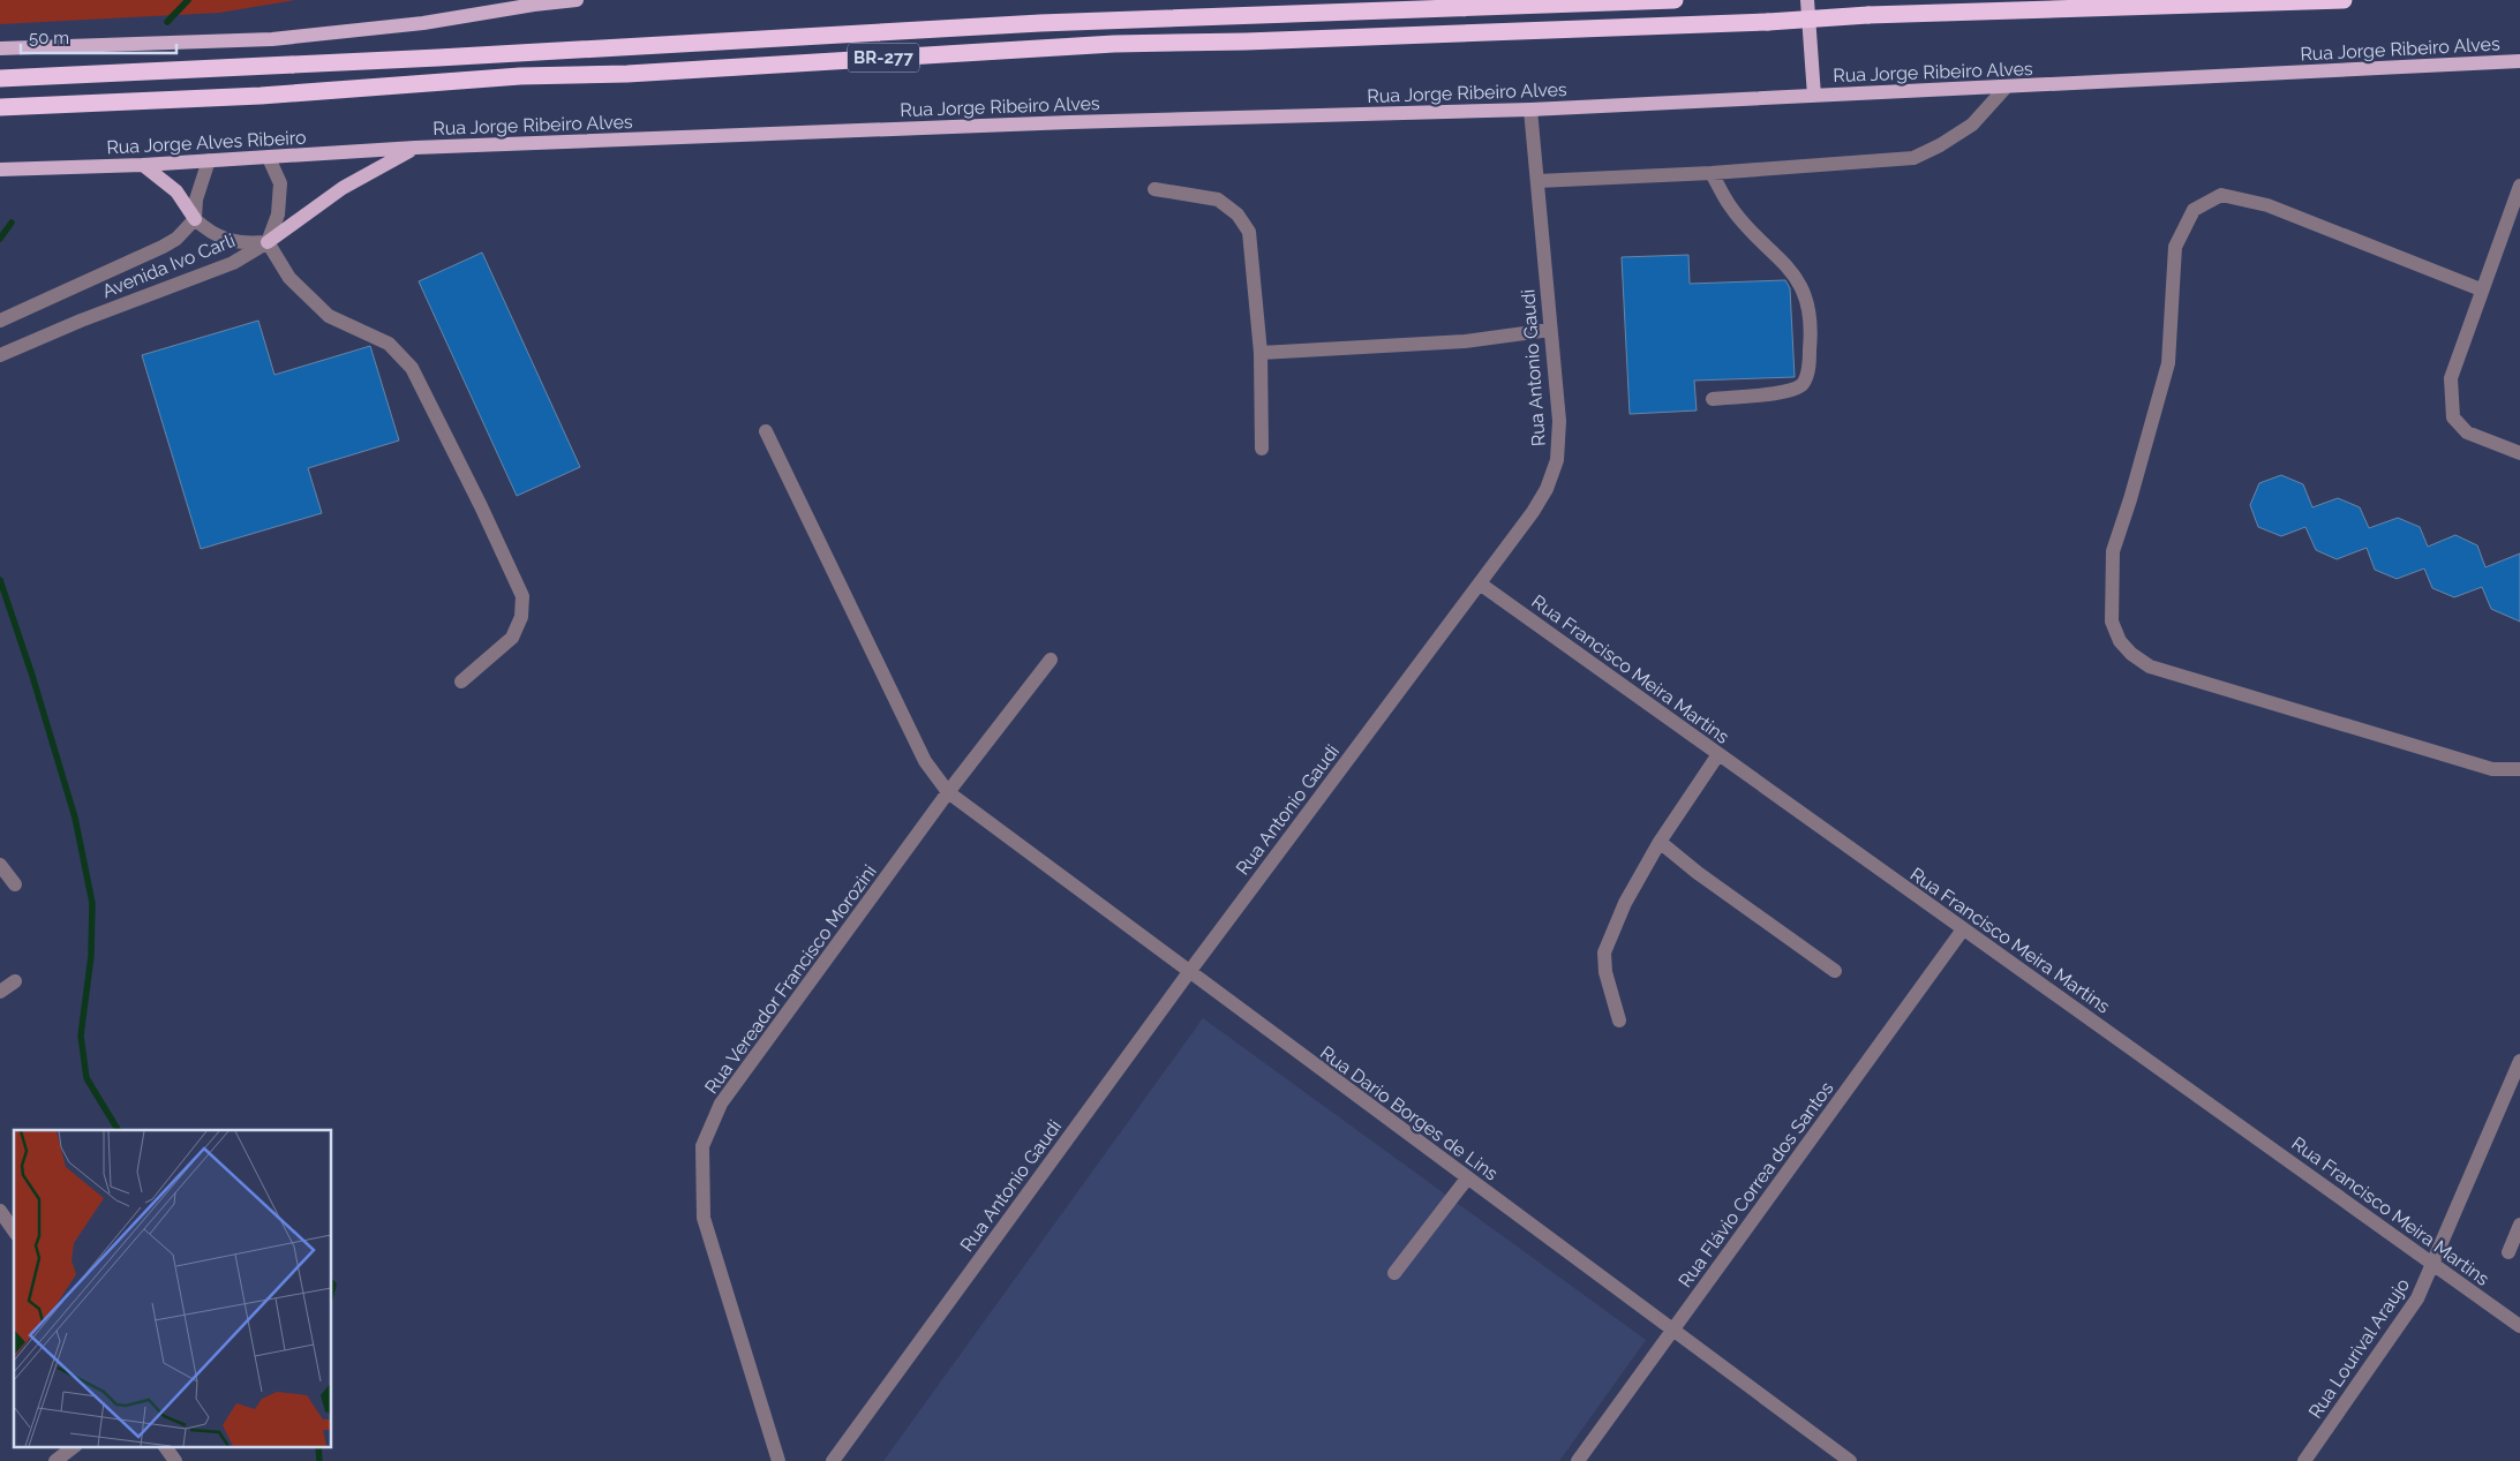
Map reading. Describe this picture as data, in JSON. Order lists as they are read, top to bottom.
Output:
{
  "streets": {
    "highway": ["BR-277"],
    "main road": ["Rua Jorge Ribeiro Alves", "Rua Jorge Alves Ribeiro"],
    "street": [
      "Avenida Ivo Carli",
      "Rua Antonio Gaudi",
      "Rua Francisco Meira Martins",
      "Rua Vereador Francisco Morozini",
      "Rua Dario Borges de Lins",
      "Rua Flávio Correa dos Santos",
      "Rua Lourival Araujo"
    ]
  },
  "crossings": [
    ["Rua Jorge Ribeiro Alves", "Rua Jorge Alves Ribeiro"],
    ["Rua Jorge Ribeiro Alves", "Rua Antonio Gaudi"],
    ["Rua Jorge Alves Ribeiro", "Avenida Ivo Carli"],
    ["Rua Antonio Gaudi", "Rua Francisco Meira Martins"],
    ["Rua Antonio Gaudi", "Rua Dario Borges de Lins"],
    ["Rua Francisco Meira Martins", "Rua Flávio Correa dos Santos"],
    ["Rua Francisco Meira Martins", "Rua Lourival Araujo"],
    ["Rua Vereador Francisco Morozini", "Rua Dario Borges de Lins"],
    ["Rua Dario Borges de Lins", "Rua Flávio Correa dos Santos"]
  ],
  "scale_bar": "50 m"
}
